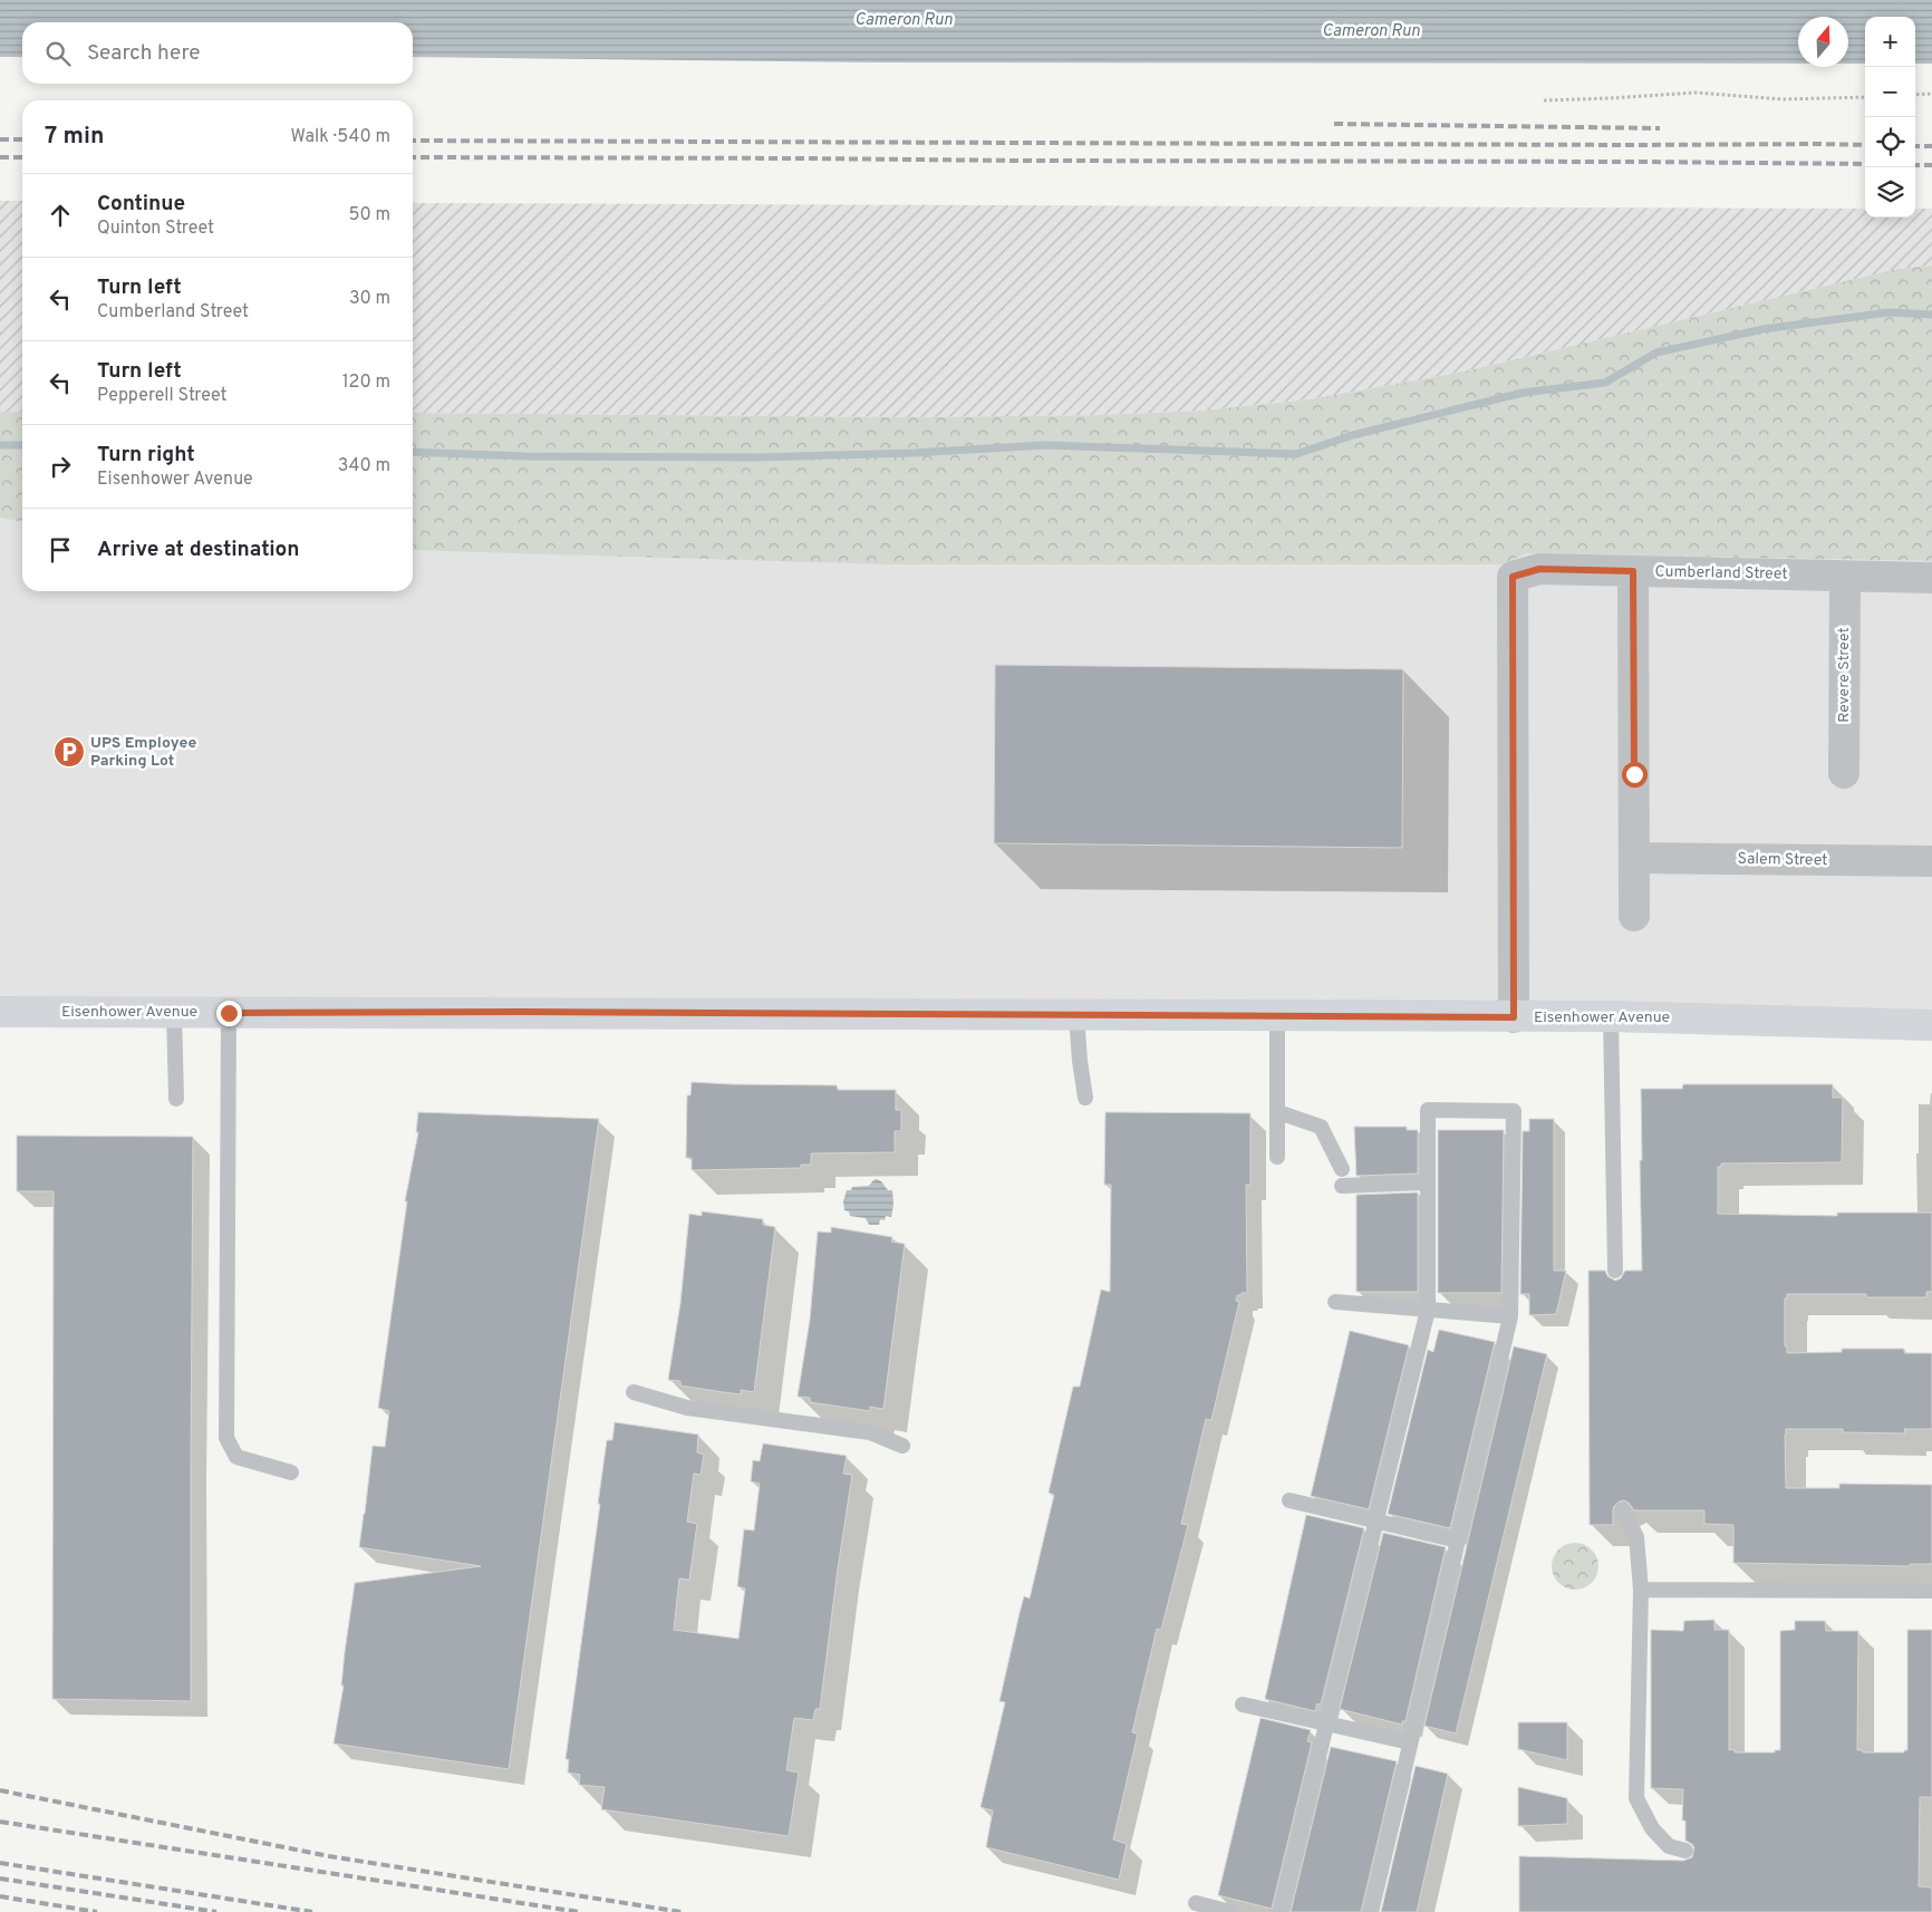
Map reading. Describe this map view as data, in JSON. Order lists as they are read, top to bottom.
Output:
{
  "streets": {
    "main road": ["Eisenhower Avenue"],
    "street": ["Cumberland Street", "Revere Street", "Salem Street"]
  },
  "crossings": [
    ["Cumberland Street", "Revere Street"],
    ["Cumberland Street", "Eisenhower Avenue"]
  ],
  "water": ["Cameron Run"],
  "places": {
    "parking": ["UPS Employee Parking Lot"]
  },
  "north": "top",
  "page": {
    "map_buttons": ["+", "−"],
    "search": "Search here",
    "heading": ["7 min", "Walk · 540 m"],
    "list": [
      ["Continue", "Quinton Street", "50 m"],
      ["Turn left", "Cumberland Street", "30 m"],
      ["Turn left", "Pepperell Street", "120 m"],
      ["Turn right", "Eisenhower Avenue", "340 m"],
      "Arrive at destination"
    ]
  }
}
